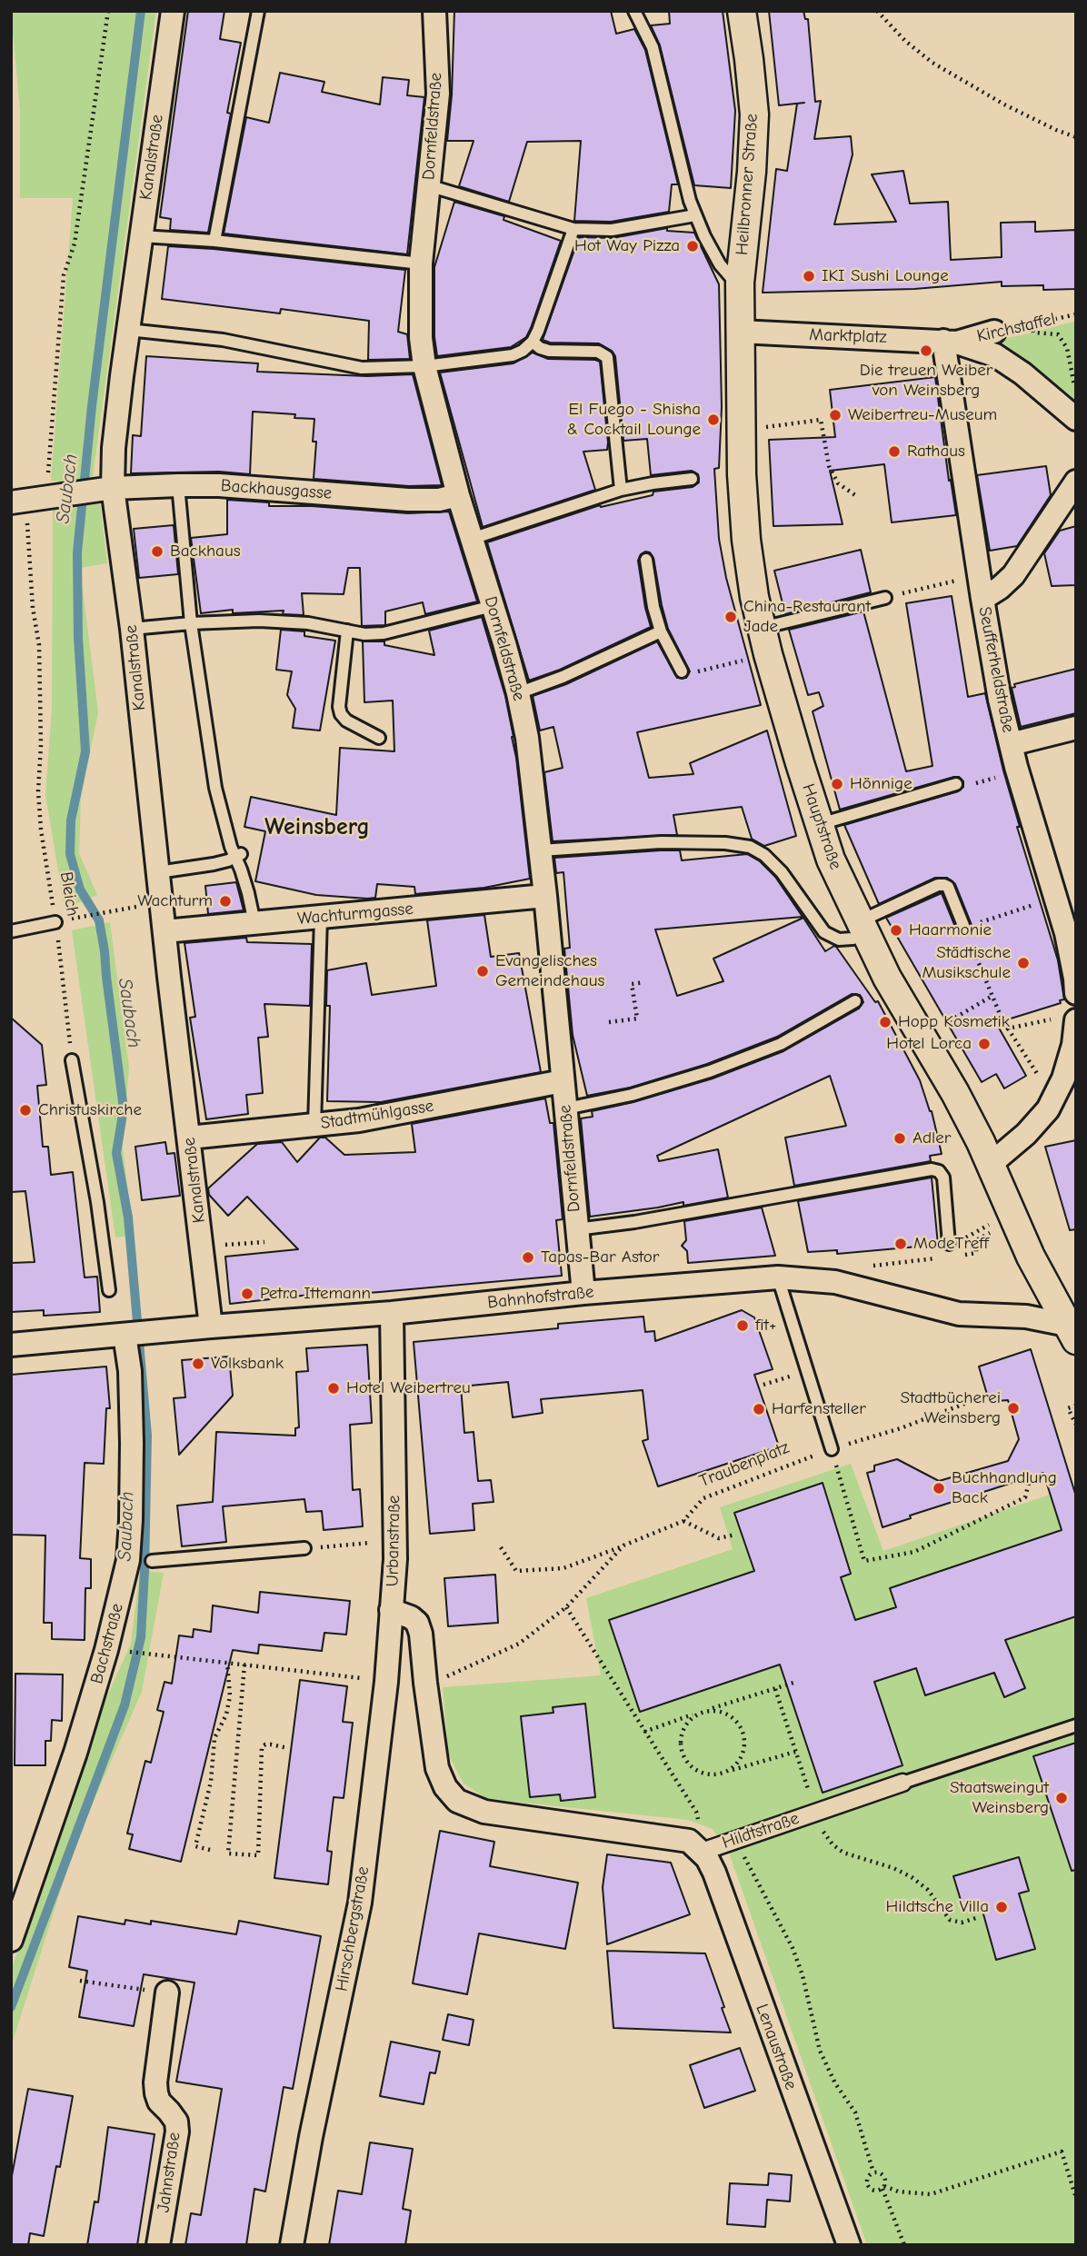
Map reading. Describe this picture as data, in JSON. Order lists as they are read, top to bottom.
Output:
{
  "streets": {
    "street": [
      "Dornfeldstraße",
      "Kanalstraße",
      "Heilbronner Straße",
      "Kirchstaffel",
      "Marktplatz",
      "Backhausgasse",
      "Seufferheldstraße",
      "Hauptstraße",
      "Wachturmgasse",
      "Stadtmühlgasse",
      "Bahnhofstraße",
      "Urbanstraße",
      "Bachstraße",
      "Hildtstraße",
      "Hirschbergstraße",
      "Lenaustraße",
      "Jahnstraße"
    ],
    "path": ["Bleich", "Traubenplatz"]
  },
  "crossings": [
    ["Dornfeldstraße", "Backhausgasse"],
    ["Dornfeldstraße", "Wachturmgasse"],
    ["Dornfeldstraße", "Stadtmühlgasse"],
    ["Dornfeldstraße", "Bahnhofstraße"],
    ["Kanalstraße", "Backhausgasse"],
    ["Kanalstraße", "Wachturmgasse"],
    ["Kanalstraße", "Stadtmühlgasse"],
    ["Kanalstraße", "Bahnhofstraße"],
    ["Heilbronner Straße", "Hauptstraße"],
    ["Kirchstaffel", "Marktplatz"],
    ["Kirchstaffel", "Seufferheldstraße"],
    ["Marktplatz", "Seufferheldstraße"],
    ["Marktplatz", "Hauptstraße"],
    ["Backhausgasse", "Bleich"],
    ["Hauptstraße", "Bahnhofstraße"],
    ["Bahnhofstraße", "Urbanstraße"],
    ["Bahnhofstraße", "Bachstraße"],
    ["Traubenplatz", "Urbanstraße"],
    ["Urbanstraße", "Hildtstraße"],
    ["Urbanstraße", "Hirschbergstraße"],
    ["Hildtstraße", "Lenaustraße"]
  ],
  "districts": ["Weinsberg"],
  "water": ["Saubach"],
  "places": [
    "Hot Way Pizza",
    "IKI Sushi Lounge",
    "Die treuen Weiber von Weinsberg",
    "Weibertreu-Museum",
    "El Fuego - Shisha & Cocktail Lounge",
    "Rathaus",
    "Backhaus",
    "China-Restaurant Jade",
    "Hönnige",
    "Wachturm",
    "Haarmonie",
    "Städtische Musikschule",
    "Evangelisches Gemeindehaus",
    "Hopp Kosmetik",
    "Hotel Lorca",
    "Christuskirche",
    "Adler",
    "ModeTreff",
    "Tapas-Bar Astor",
    "Petra Ittemann",
    "fit+",
    "Volksbank",
    "Hotel Weibertreu",
    "Stadtbücherei Weinsberg",
    "Harfensteller",
    "Buchhandlung Back",
    "Staatsweingut Weinsberg",
    "Hildtsche Villa"
  ]
}
